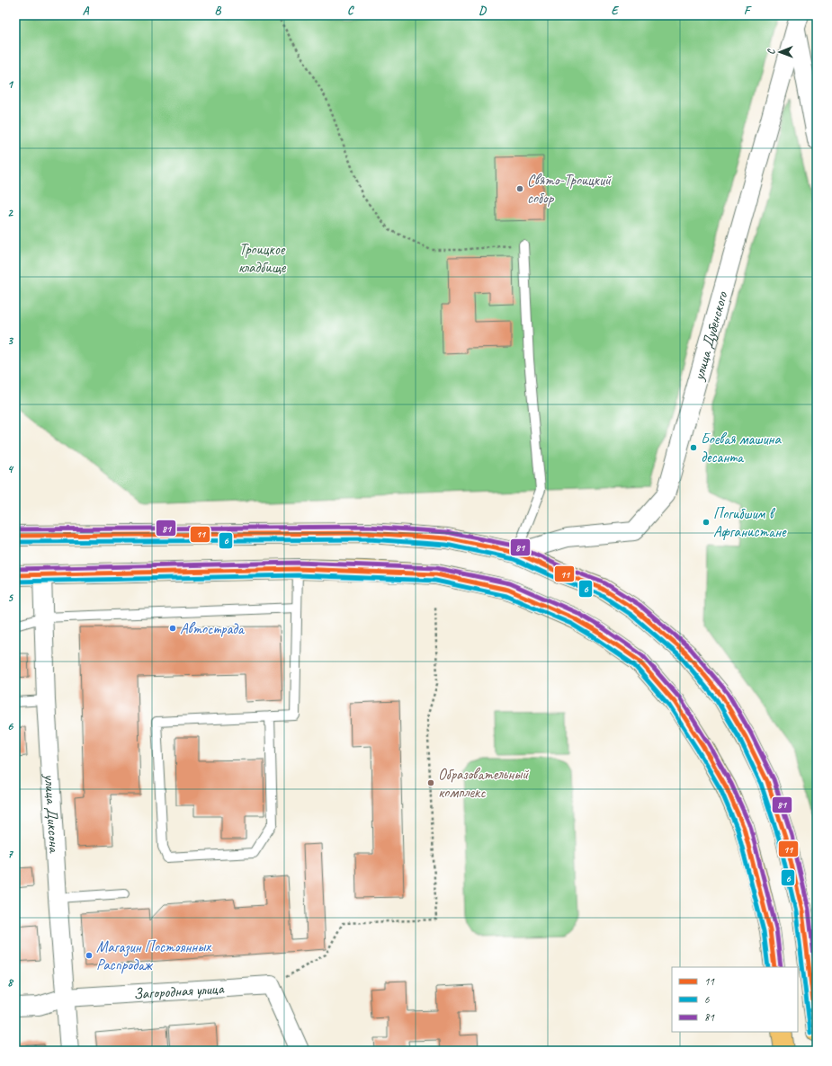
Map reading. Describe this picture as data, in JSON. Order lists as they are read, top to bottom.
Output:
{
  "streets": {
    "street": ["улица Дубенского", "улица Диксона", "Загородная улица"]
  },
  "crossings": [
    ["улица Диксона", "Загородная улица"]
  ],
  "parks": ["Троицкое кладбище"],
  "places": [
    "Свято-Троицкий собор",
    "Боевая машина десанта",
    "Погибшим в Афганистане",
    "Автострада",
    "Образовательный комплекс",
    "Магазин Постоянных Распродаж"
  ],
  "lines": ["transit line 81", "transit line 11", "transit line 6"],
  "legend": ["11", "6", "81"],
  "north": "left",
  "grid": {
    "columns": [
      "A",
      "B",
      "C",
      "D",
      "E",
      "F"
    ],
    "rows": [
      "1",
      "2",
      "3",
      "4",
      "5",
      "6",
      "7",
      "8"
    ]
  }
}
